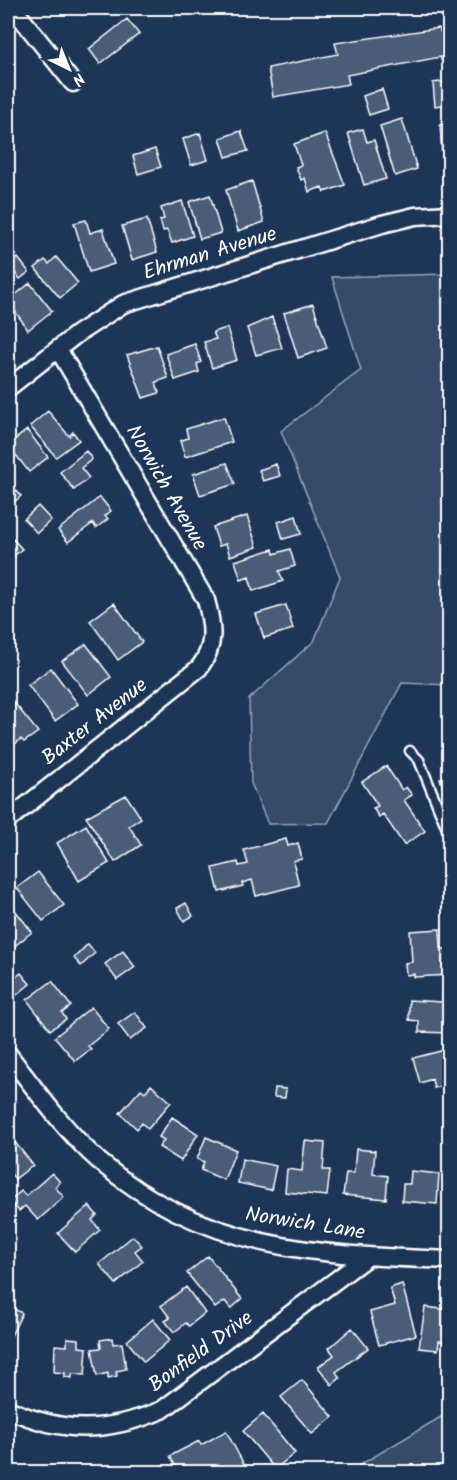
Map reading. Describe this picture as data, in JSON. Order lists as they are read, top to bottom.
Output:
{
  "streets": {
    "street": [
      "Ehrman Avenue",
      "Norwich Avenue",
      "Baxter Avenue",
      "Norwich Lane",
      "Bonfield Drive"
    ]
  },
  "crossings": [
    ["Ehrman Avenue", "Norwich Avenue"],
    ["Norwich Avenue", "Baxter Avenue"],
    ["Norwich Lane", "Bonfield Drive"]
  ],
  "north": "bottom right"
}
